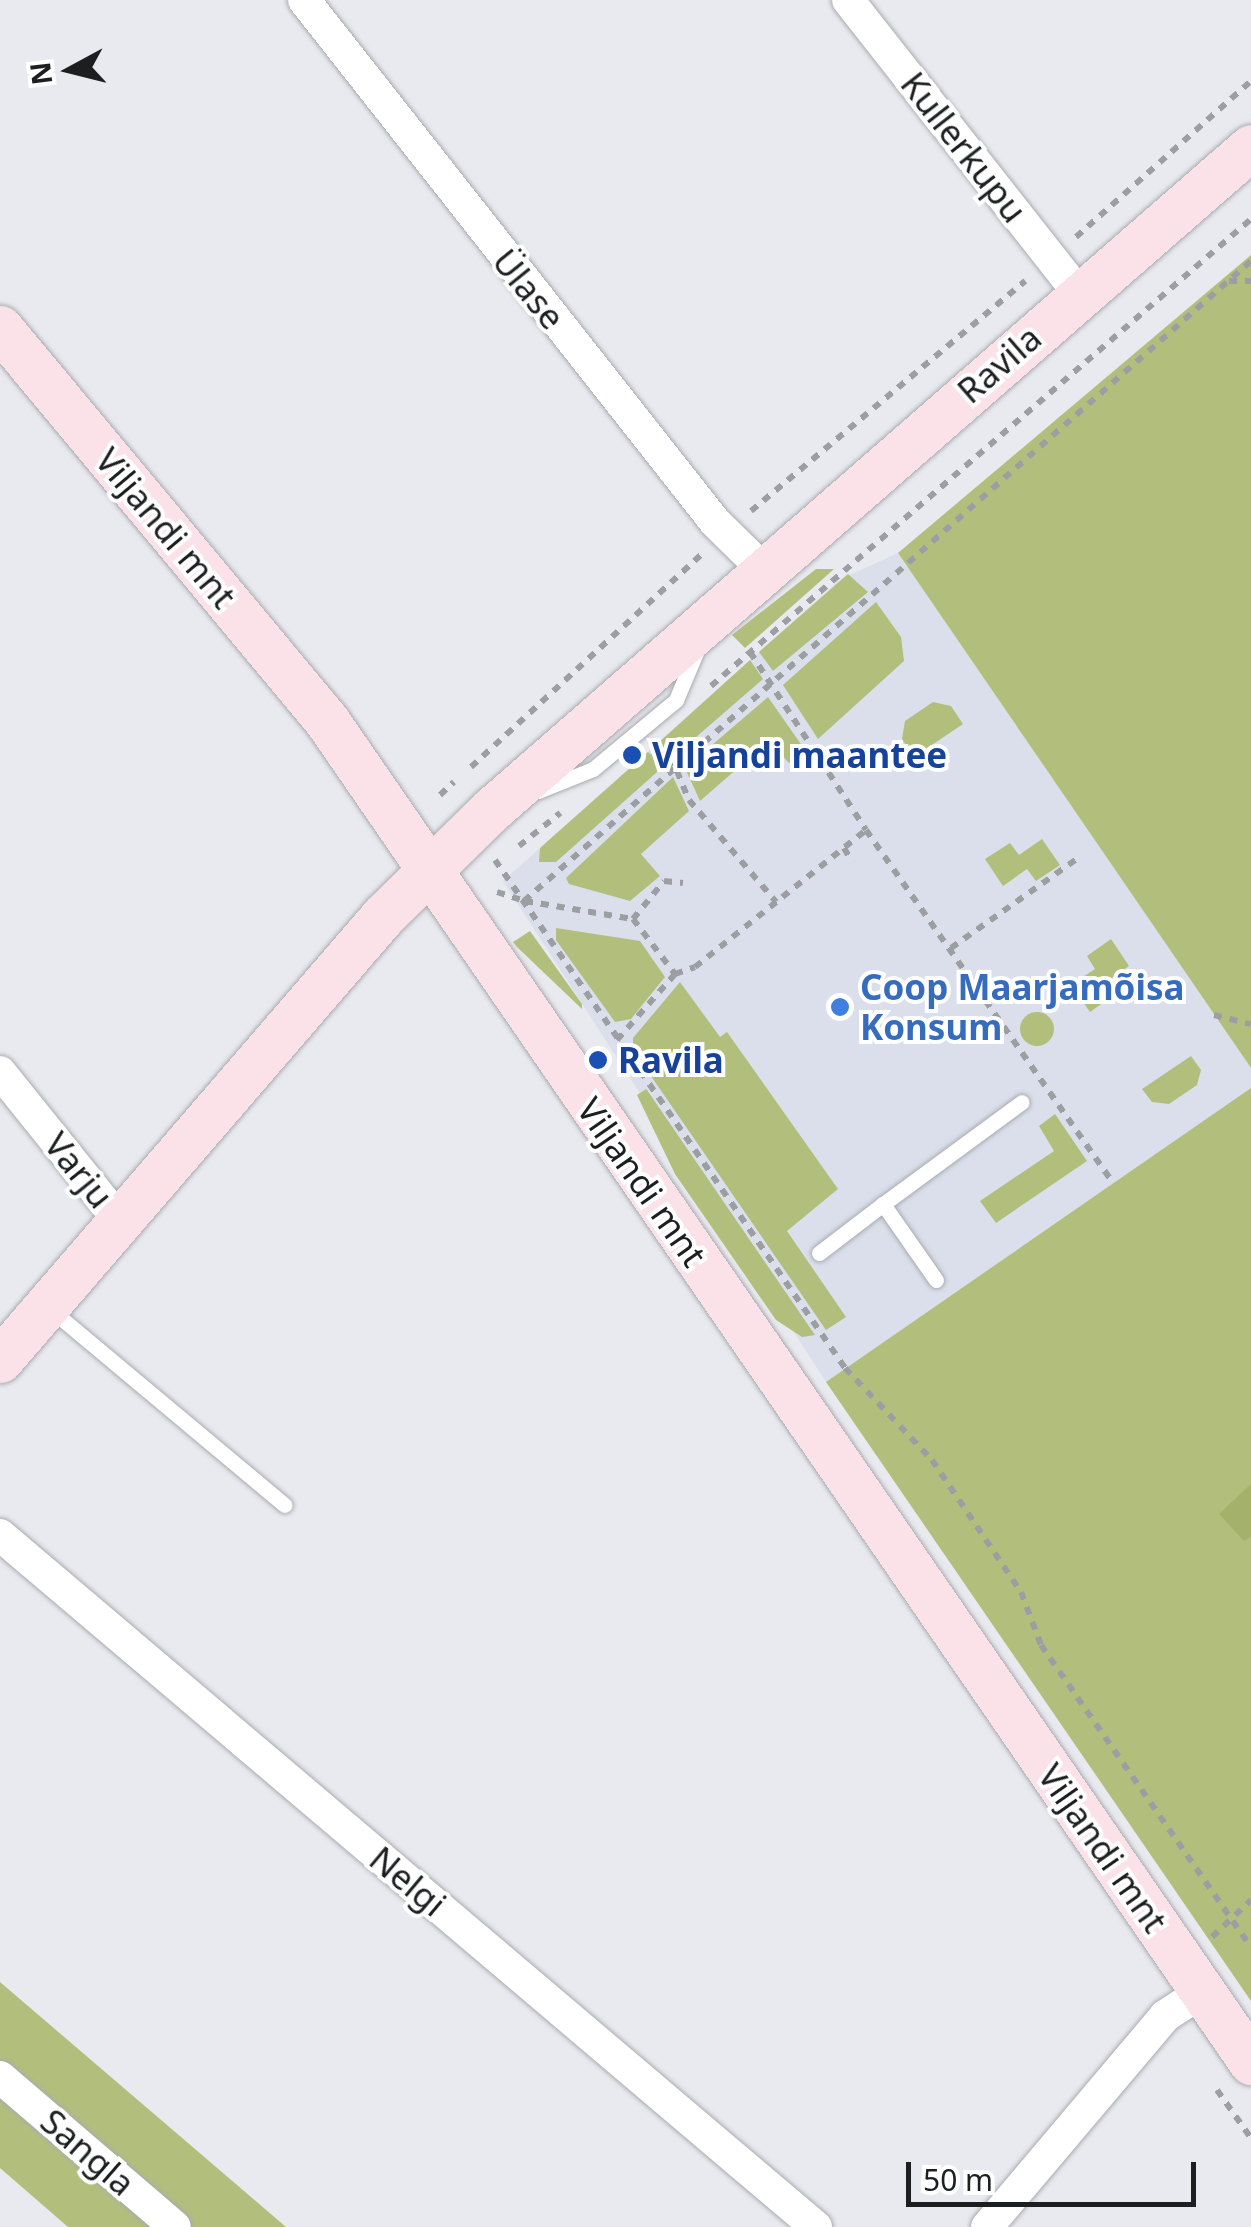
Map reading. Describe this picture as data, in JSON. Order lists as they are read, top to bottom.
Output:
{
  "streets": {
    "street": [
      "Kullerkupu",
      "Ülase",
      "Ravila",
      "Viljandi mnt",
      "Varju",
      "Nelgi",
      "Sangla"
    ]
  },
  "crossings": [
    ["Kullerkupu", "Ravila"],
    ["Ülase", "Ravila"],
    ["Ravila", "Viljandi mnt"],
    ["Ravila", "Varju"]
  ],
  "places": ["Viljandi maantee", "Coop Maarjamõisa Konsum", "Ravila"],
  "scale_bar": "50 m",
  "north": "left"
}
